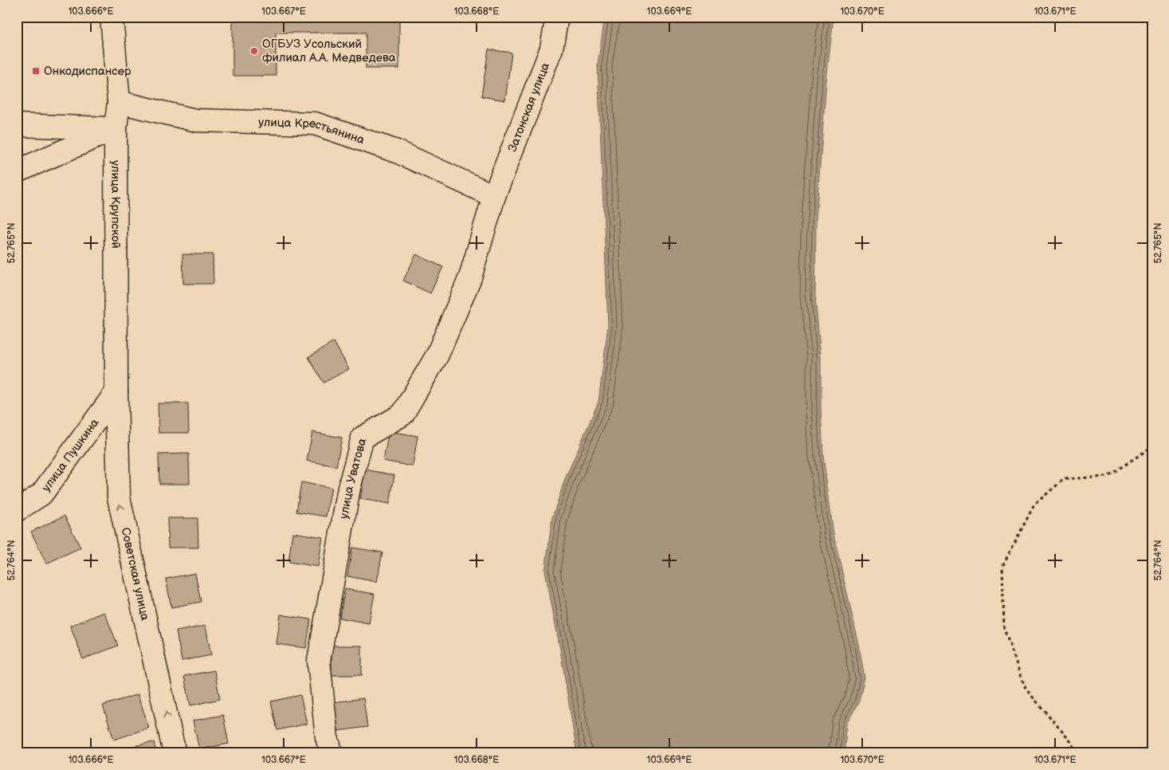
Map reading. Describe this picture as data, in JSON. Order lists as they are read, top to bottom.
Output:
{
  "streets": {
    "street": [
      "Затонская улица",
      "улица Крестьянина",
      "улица Крупской",
      "улица Пушкина",
      "улица Уватова",
      "Советская улица"
    ]
  },
  "crossings": [
    ["Затонская улица", "улица Крестьянина"],
    ["Затонская улица", "улица Уватова"],
    ["улица Крестьянина", "улица Крупской"],
    ["улица Крестьянина", "улица Уватова"],
    ["улица Крупской", "улица Пушкина"],
    ["улица Крупской", "Советская улица"],
    ["улица Пушкина", "Советская улица"]
  ],
  "one_way": ["Советская улица"],
  "places": {
    "other": ["ОГБУЗ Усольский филиал А.А. Медведева"],
    "transit": ["Онкодиспансер"]
  },
  "coordinates": [
    "103.666°E",
    "103.667°E",
    "103.668°E",
    "103.669°E",
    "103.670°E",
    "103.671°E",
    "52.765°N",
    "52.764°N"
  ]
}
